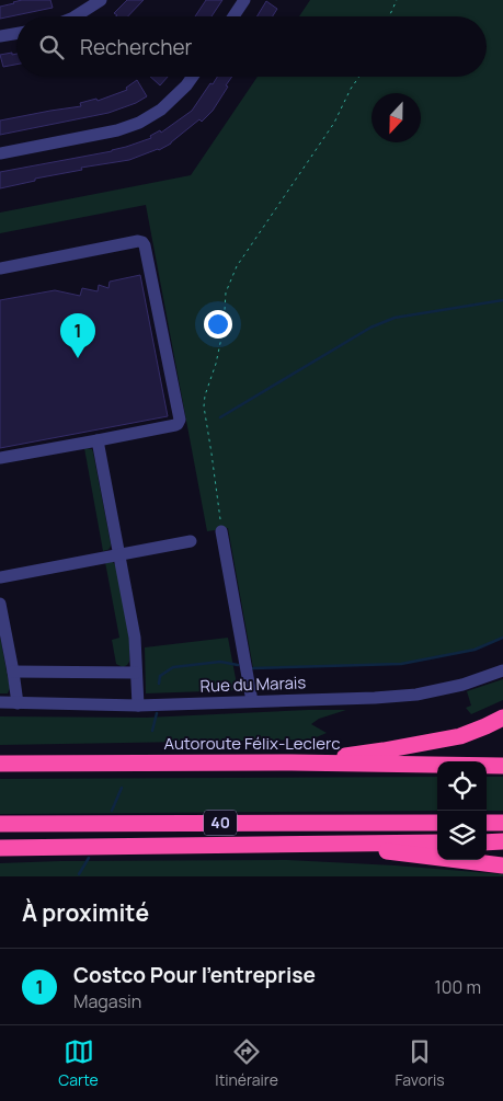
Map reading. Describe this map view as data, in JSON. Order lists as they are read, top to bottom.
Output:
{
  "streets": {
    "highway": ["Autoroute Félix-Leclerc", "40"],
    "street": ["Rue du Marais"]
  },
  "north": "bottom",
  "page": {
    "search": "Rechercher",
    "pins": "1",
    "heading": "À proximité",
    "list": [
      {
        "mark": "1",
        "name": "Costco Pour l'entreprise",
        "note": "Magasin",
        "value": "100 m"
      }
    ],
    "nav": ["Carte", "Itinéraire", "Favoris"]
  }
}
